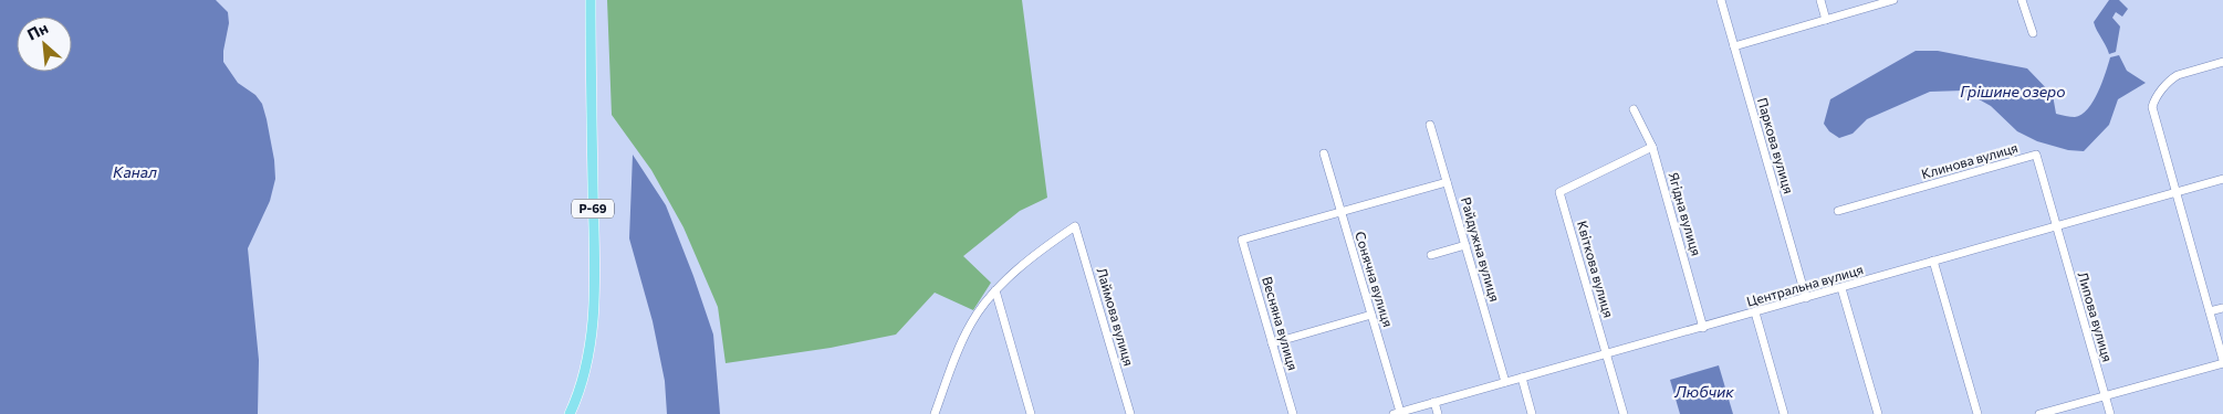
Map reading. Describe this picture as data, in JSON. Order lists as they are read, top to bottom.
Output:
{
  "streets": {
    "main road": ["Р-69"],
    "street": [
      "Паркова вулиця",
      "Клинова вулиця",
      "Ягідна вулиця",
      "Райдужна вулиця",
      "Квіткова вулиця",
      "Сонячна вулиця",
      "Центральна вулиця",
      "Лаймова вулиця",
      "Липова вулиця",
      "Весняна вулиця"
    ]
  },
  "crossings": [
    ["Паркова вулиця", "Центральна вулиця"],
    ["Клинова вулиця", "Центральна вулиця"],
    ["Клинова вулиця", "Липова вулиця"],
    ["Ягідна вулиця", "Квіткова вулиця"],
    ["Ягідна вулиця", "Центральна вулиця"],
    ["Райдужна вулиця", "Центральна вулиця"],
    ["Квіткова вулиця", "Центральна вулиця"],
    ["Сонячна вулиця", "Центральна вулиця"],
    ["Сонячна вулиця", "Весняна вулиця"],
    ["Центральна вулиця", "Липова вулиця"]
  ],
  "water": ["Грішине озеро", "Канал", "Любчик"],
  "north": "top left"
}
